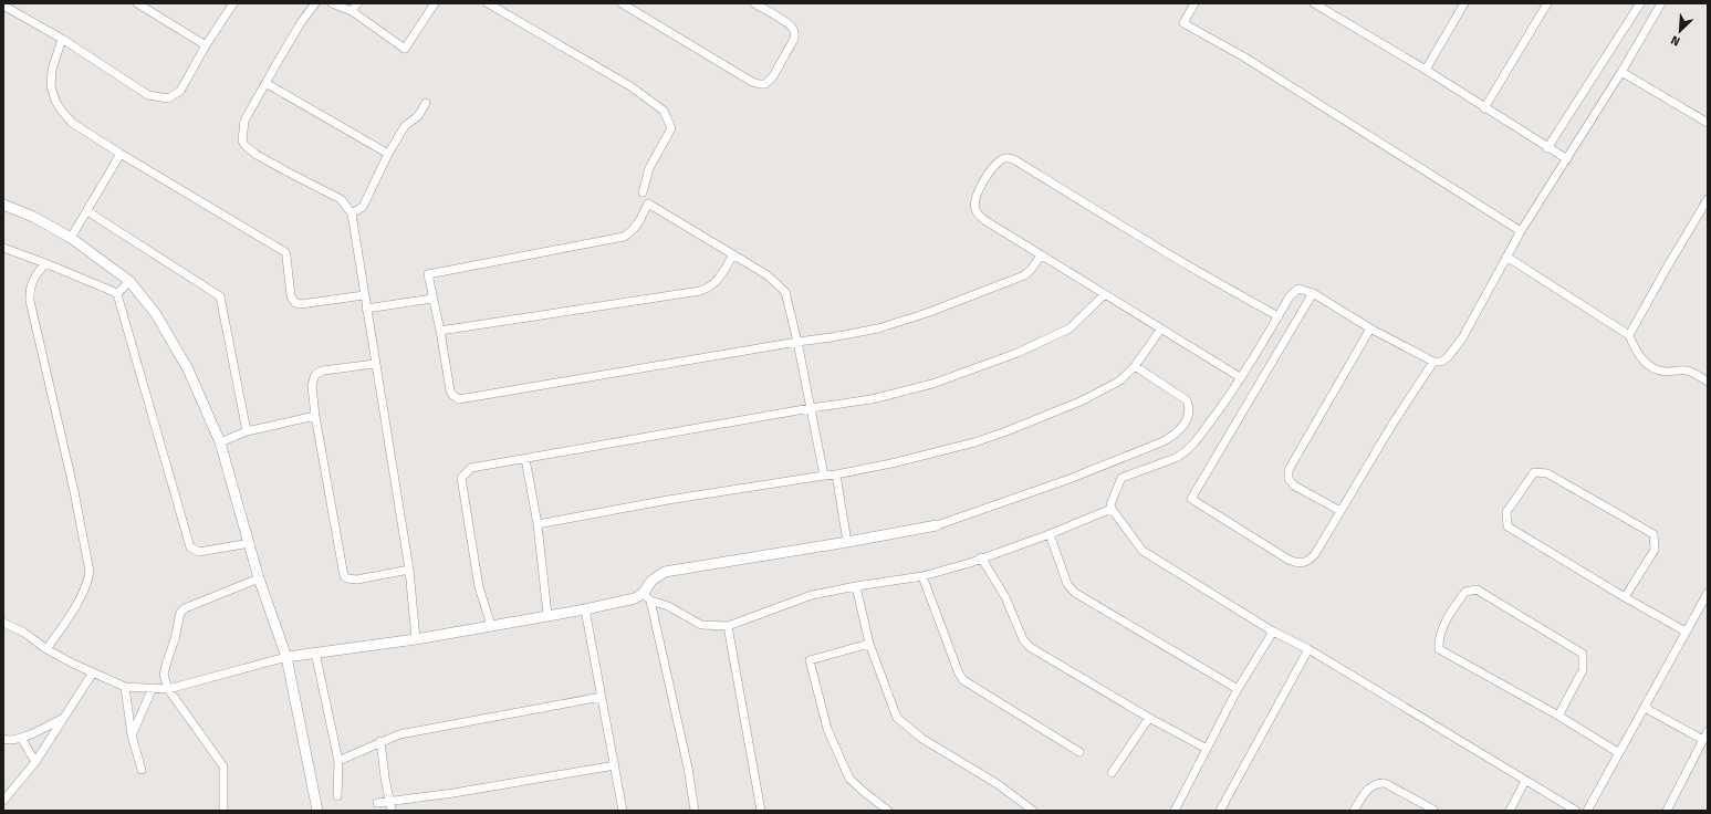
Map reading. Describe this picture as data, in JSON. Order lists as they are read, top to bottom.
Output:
{
  "north": "bottom left"
}
